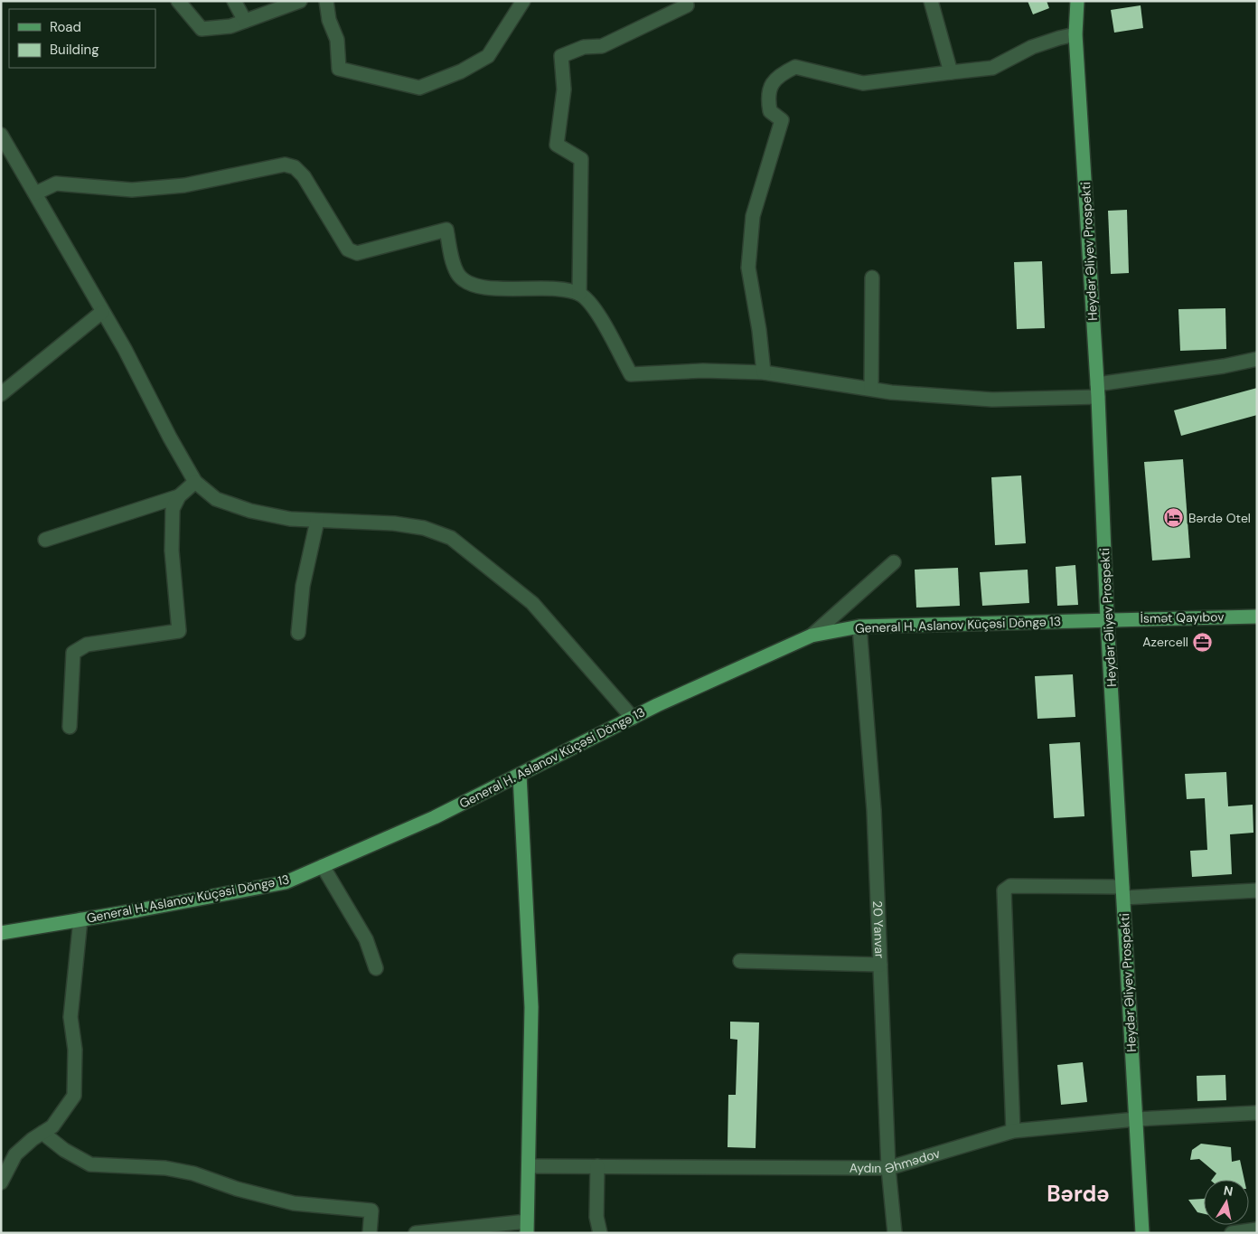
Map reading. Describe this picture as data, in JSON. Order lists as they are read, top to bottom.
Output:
{
  "streets": {
    "main road": ["Heydər Əliyev Prospekti", "İsmət Qayıbov", "General H. Aslanov Küçəsi Döngə 13"],
    "street": ["20 Yanvar", "Aydın Əhmədov"]
  },
  "crossings": [
    ["Heydər Əliyev Prospekti", "İsmət Qayıbov"],
    ["Heydər Əliyev Prospekti", "General H. Aslanov Küçəsi Döngə 13"],
    ["Heydər Əliyev Prospekti", "Aydın Əhmədov"],
    ["İsmət Qayıbov", "General H. Aslanov Küçəsi Döngə 13"],
    ["General H. Aslanov Küçəsi Döngə 13", "20 Yanvar"],
    ["20 Yanvar", "Aydın Əhmədov"]
  ],
  "districts": ["Bərdə"],
  "places": {
    "hotel": ["Bərdə Otel"],
    "office": ["Azercell"]
  },
  "legend": ["Road", "Building"],
  "north": "top"
}
